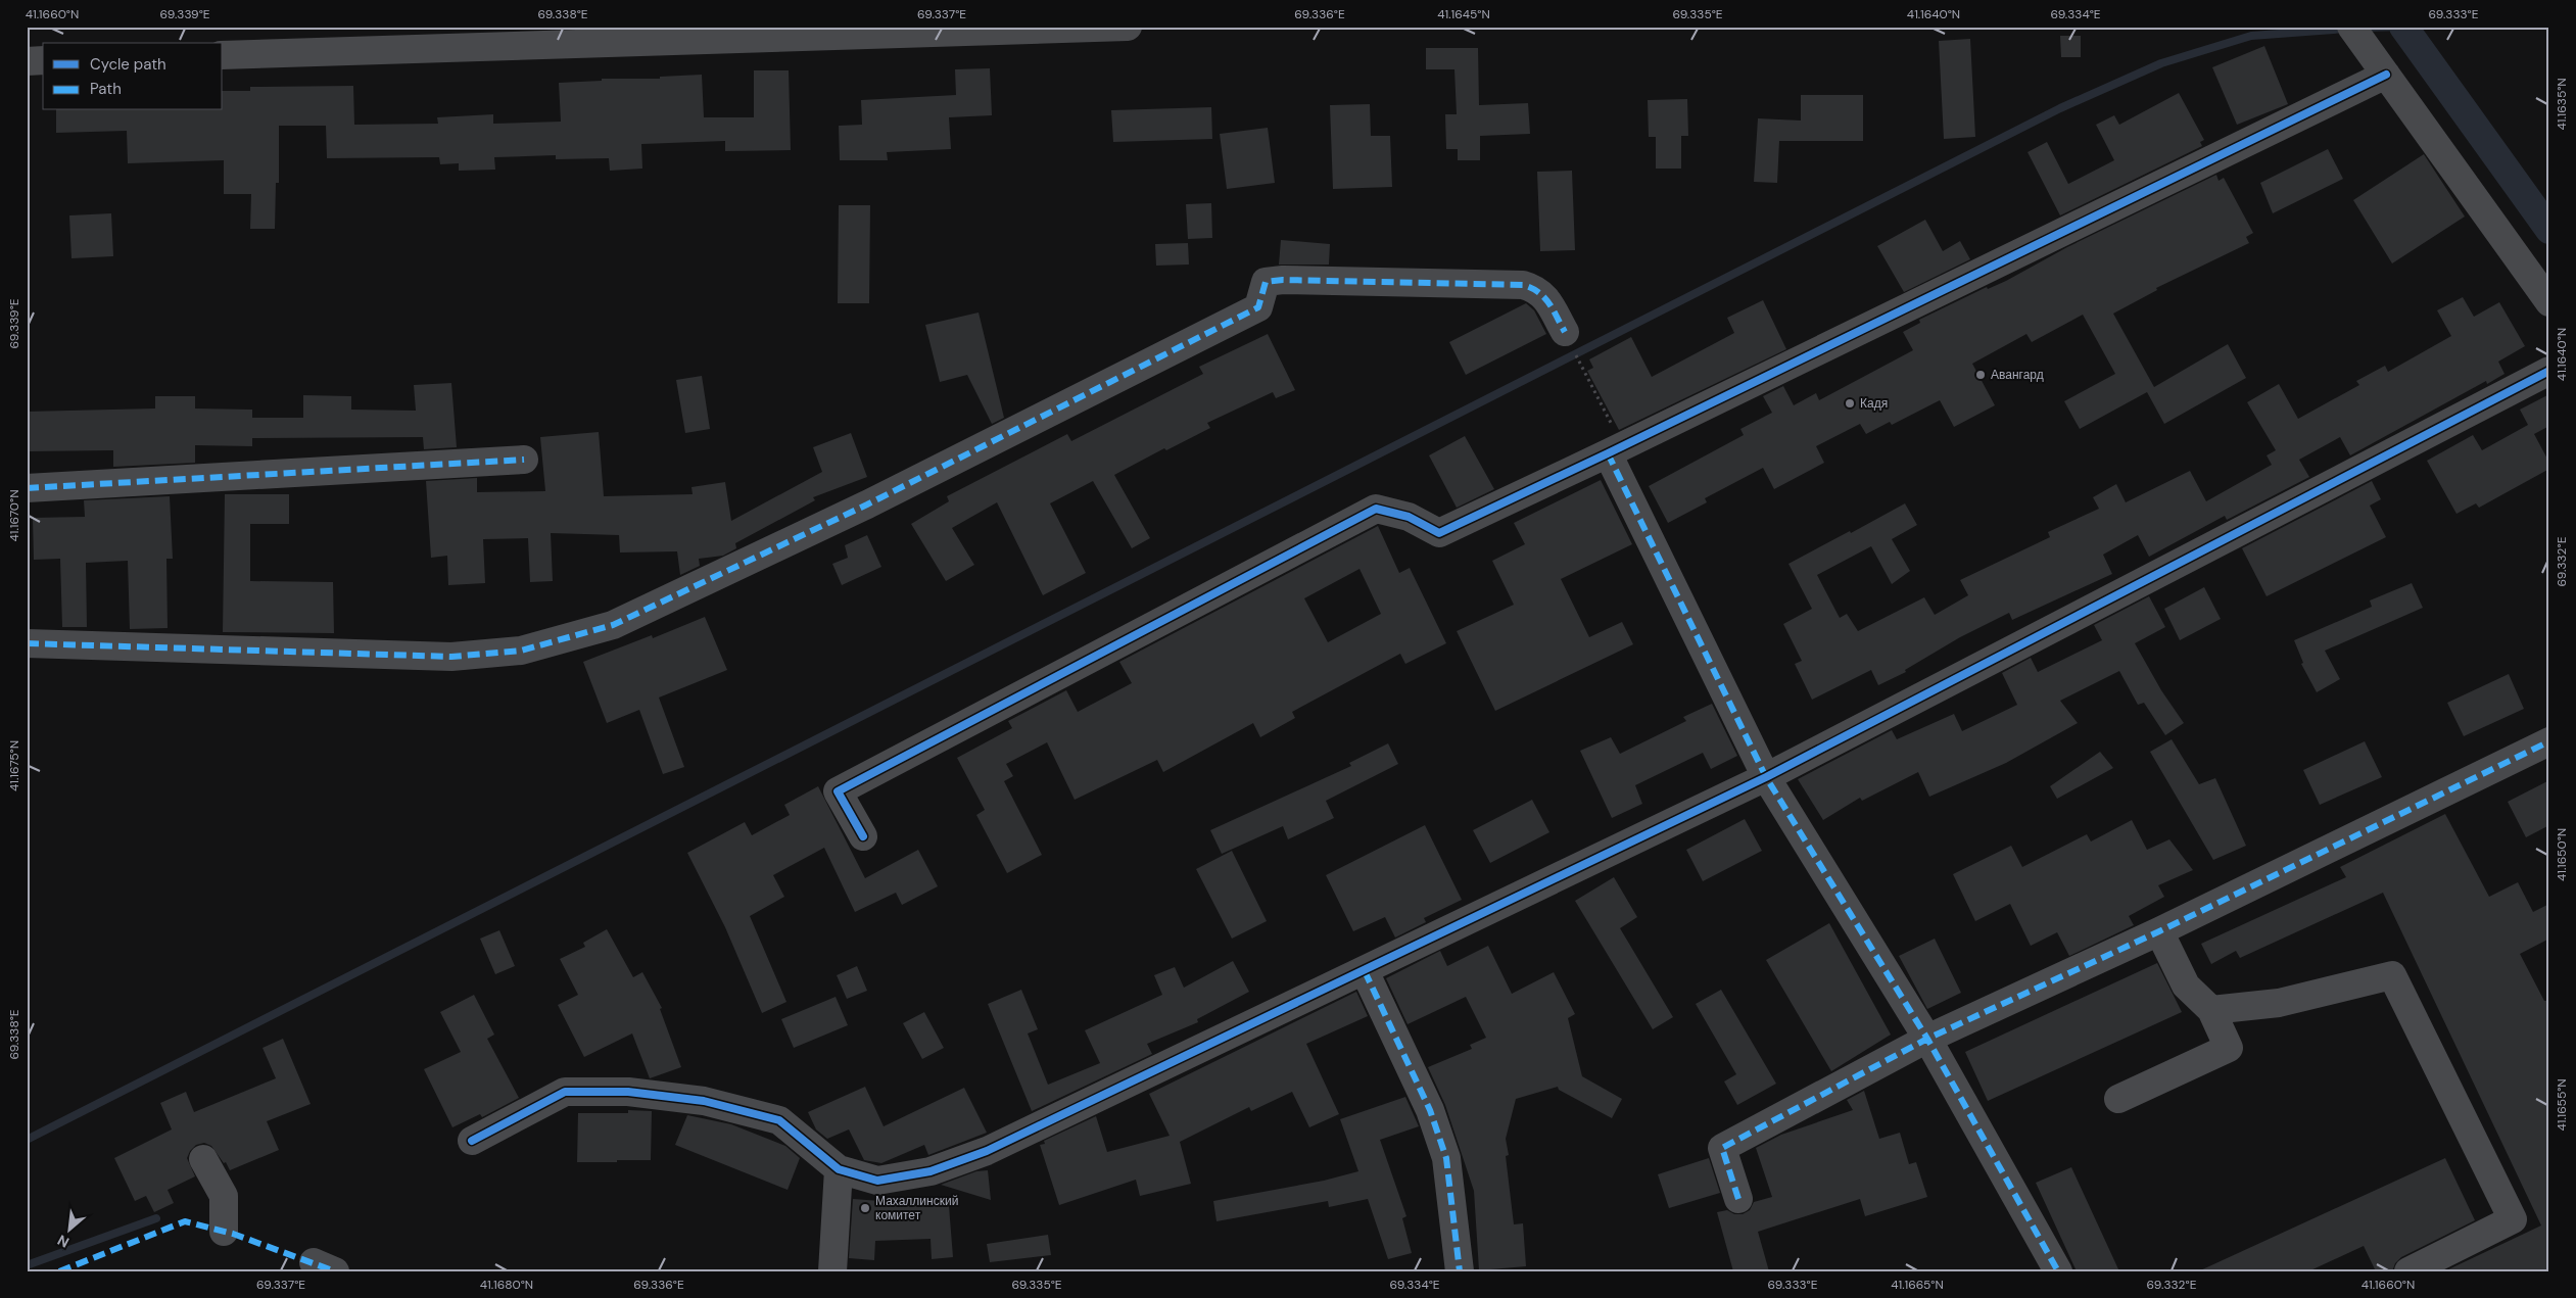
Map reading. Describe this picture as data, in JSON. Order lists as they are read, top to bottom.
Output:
{
  "places": ["Авангард", "Кадя", "Махаллинский комитет"],
  "legend": ["Cycle path", "Path"],
  "north": "bottom left",
  "coordinates": [
    "41.1660°N",
    "69.339°E",
    "69.338°E",
    "69.337°E",
    "69.336°E",
    "41.1645°N",
    "69.335°E",
    "41.1640°N",
    "69.334°E",
    "69.333°E",
    "41.1635°N",
    "41.1670°N",
    "69.332°E",
    "41.1675°N",
    "41.1650°N",
    "41.1655°N",
    "41.1680°N",
    "41.1665°N"
  ]
}
